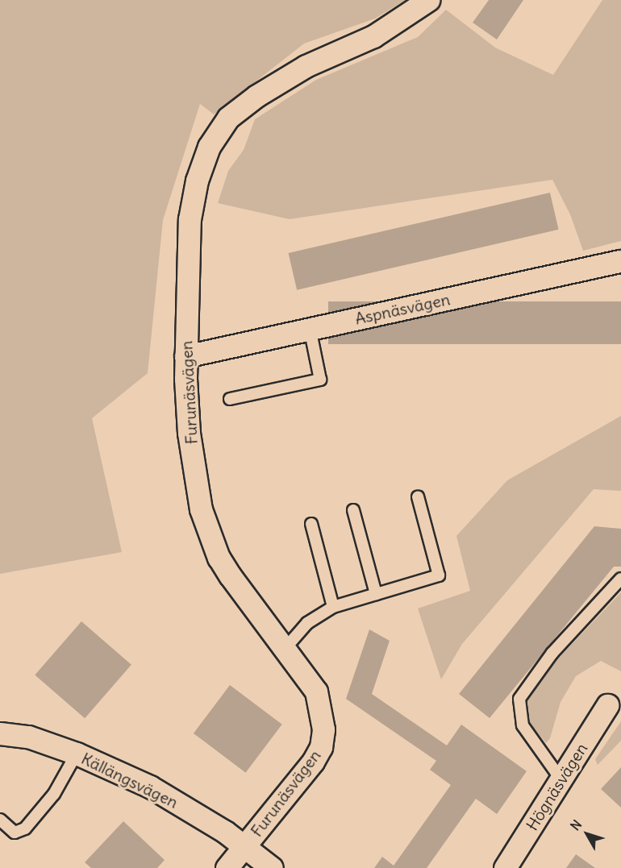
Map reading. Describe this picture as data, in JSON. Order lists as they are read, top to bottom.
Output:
{
  "streets": {
    "street": [
      "Aspnäsvägen",
      "Furunäsvägen",
      "Källängsvägen",
      "Högnäsvägen"
    ]
  },
  "crossings": [
    ["Aspnäsvägen", "Furunäsvägen"],
    ["Furunäsvägen", "Källängsvägen"]
  ],
  "north": "top left"
}
